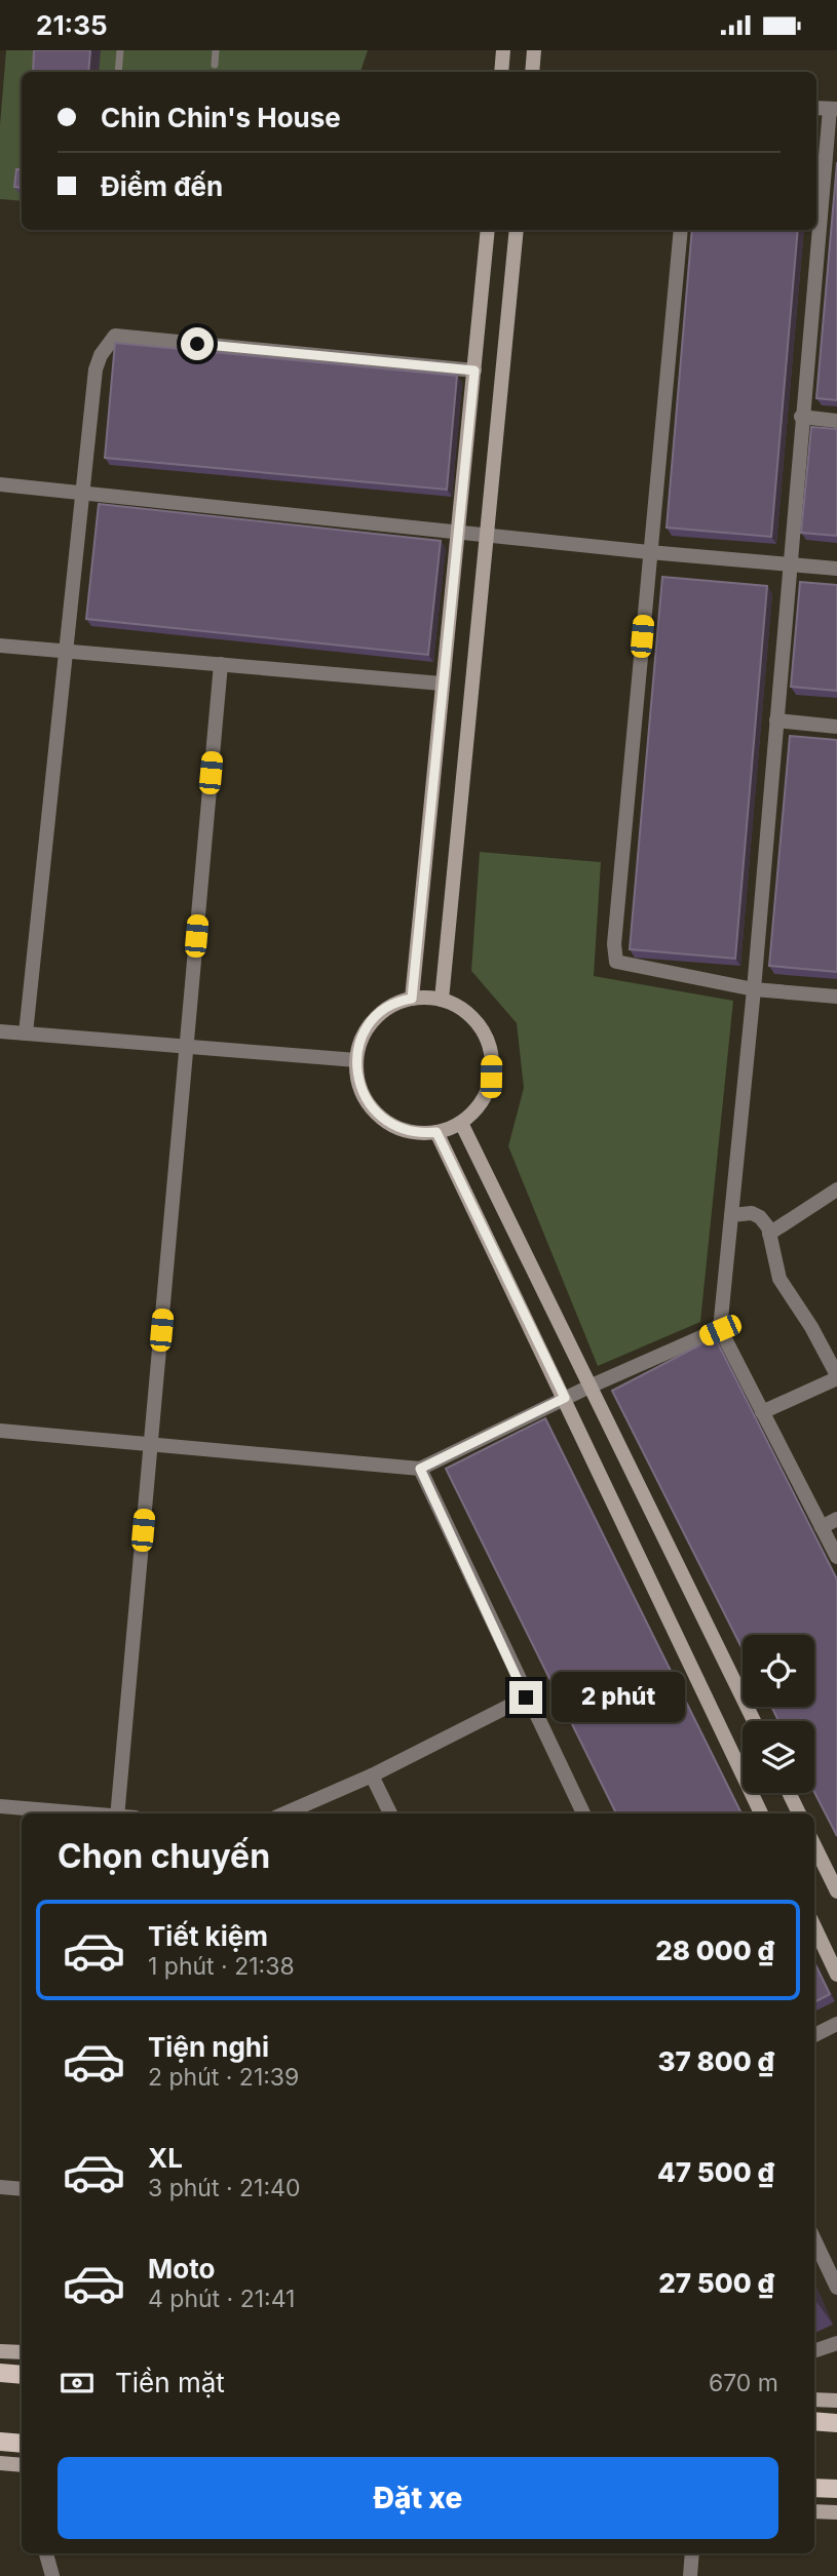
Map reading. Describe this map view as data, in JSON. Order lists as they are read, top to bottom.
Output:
{
  "page": {
    "status": "21:35",
    "banner": ["Chin Chin's House", "Điểm đến"],
    "bubble": "2 phút",
    "heading": "Chọn chuyến",
    "list": [
      {
        "name": "Tiết kiệm",
        "note": "1 phút · 21:38",
        "value": "28 000 ₫"
      },
      {
        "name": "Tiện nghi",
        "note": "2 phút · 21:39",
        "value": "37 800 ₫"
      },
      {
        "name": "XL",
        "note": "3 phút · 21:40",
        "value": "47 500 ₫"
      },
      {
        "name": "Moto",
        "note": "4 phút · 21:41",
        "value": "27 500 ₫"
      }
    ],
    "pay": ["Tiền mặt", "670 m"],
    "buttons": "Đặt xe"
  }
}
